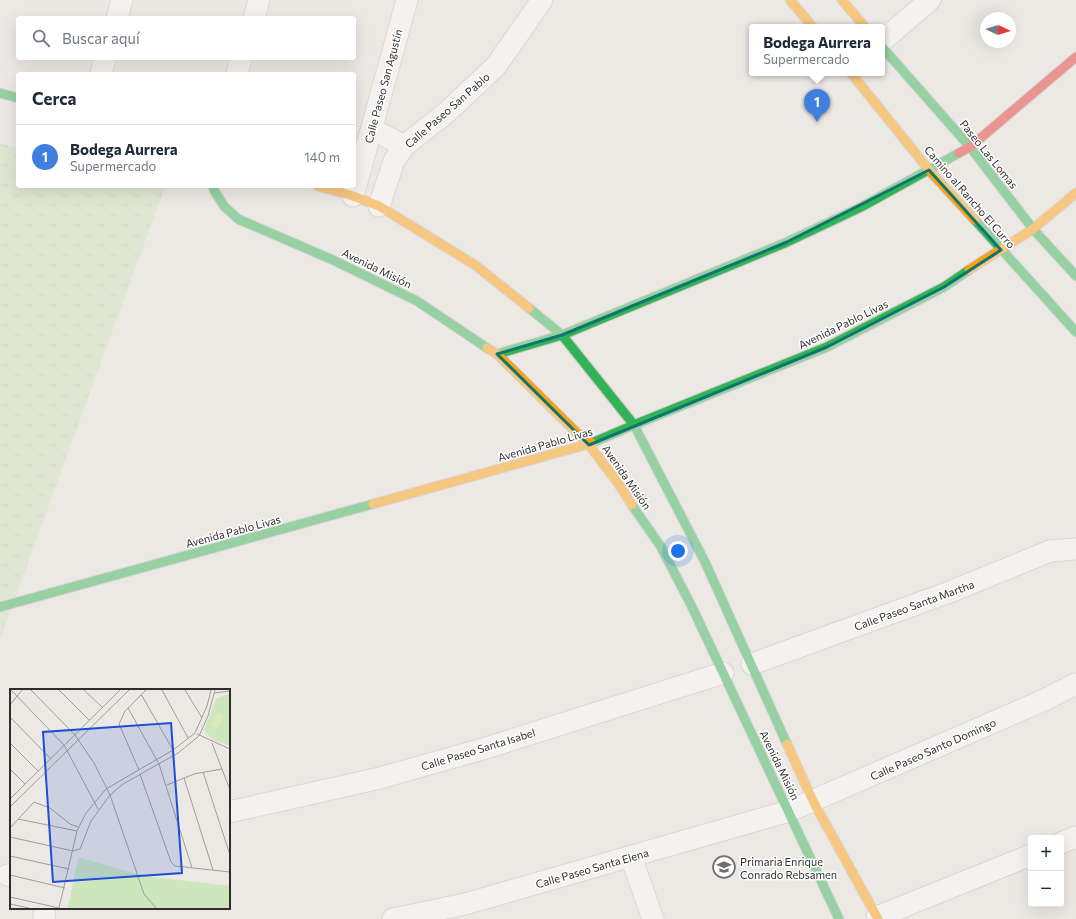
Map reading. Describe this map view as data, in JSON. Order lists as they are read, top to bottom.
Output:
{
  "streets": {
    "street": [
      "Calle Paseo San Agustín",
      "Calle Paseo San Pablo",
      "Paseo Las Lomas",
      "Camino al Rancho El Curro",
      "Avenida Misión",
      "Avenida Pablo Livas",
      "Calle Paseo Santa Martha",
      "Calle Paseo Santa Isabel",
      "Calle Paseo Santo Domingo",
      "Calle Paseo Santa Elena"
    ]
  },
  "crossings": [
    ["Calle Paseo San Agustín", "Avenida Misión"],
    ["Calle Paseo San Pablo", "Avenida Misión"],
    ["Paseo Las Lomas", "Avenida Pablo Livas"],
    ["Camino al Rancho El Curro", "Avenida Pablo Livas"],
    ["Avenida Misión", "Avenida Pablo Livas"],
    ["Avenida Misión", "Calle Paseo Santa Martha"],
    ["Avenida Misión", "Calle Paseo Santa Isabel"],
    ["Avenida Misión", "Calle Paseo Santo Domingo"],
    ["Avenida Misión", "Calle Paseo Santa Elena"],
    ["Calle Paseo Santo Domingo", "Calle Paseo Santa Elena"]
  ],
  "places": {
    "school or university": ["Primaria Enrique Conrado Rebsamen"]
  },
  "north": "right",
  "page": {
    "search": "Buscar aquí",
    "popup": ["Bodega Aurrera", "Supermercado"],
    "heading": "Cerca",
    "pins": "1",
    "list": [
      {
        "mark": "1",
        "name": "Bodega Aurrera",
        "note": "Supermercado",
        "value": "140 m"
      }
    ],
    "map_buttons": ["+", "−"]
  }
}
